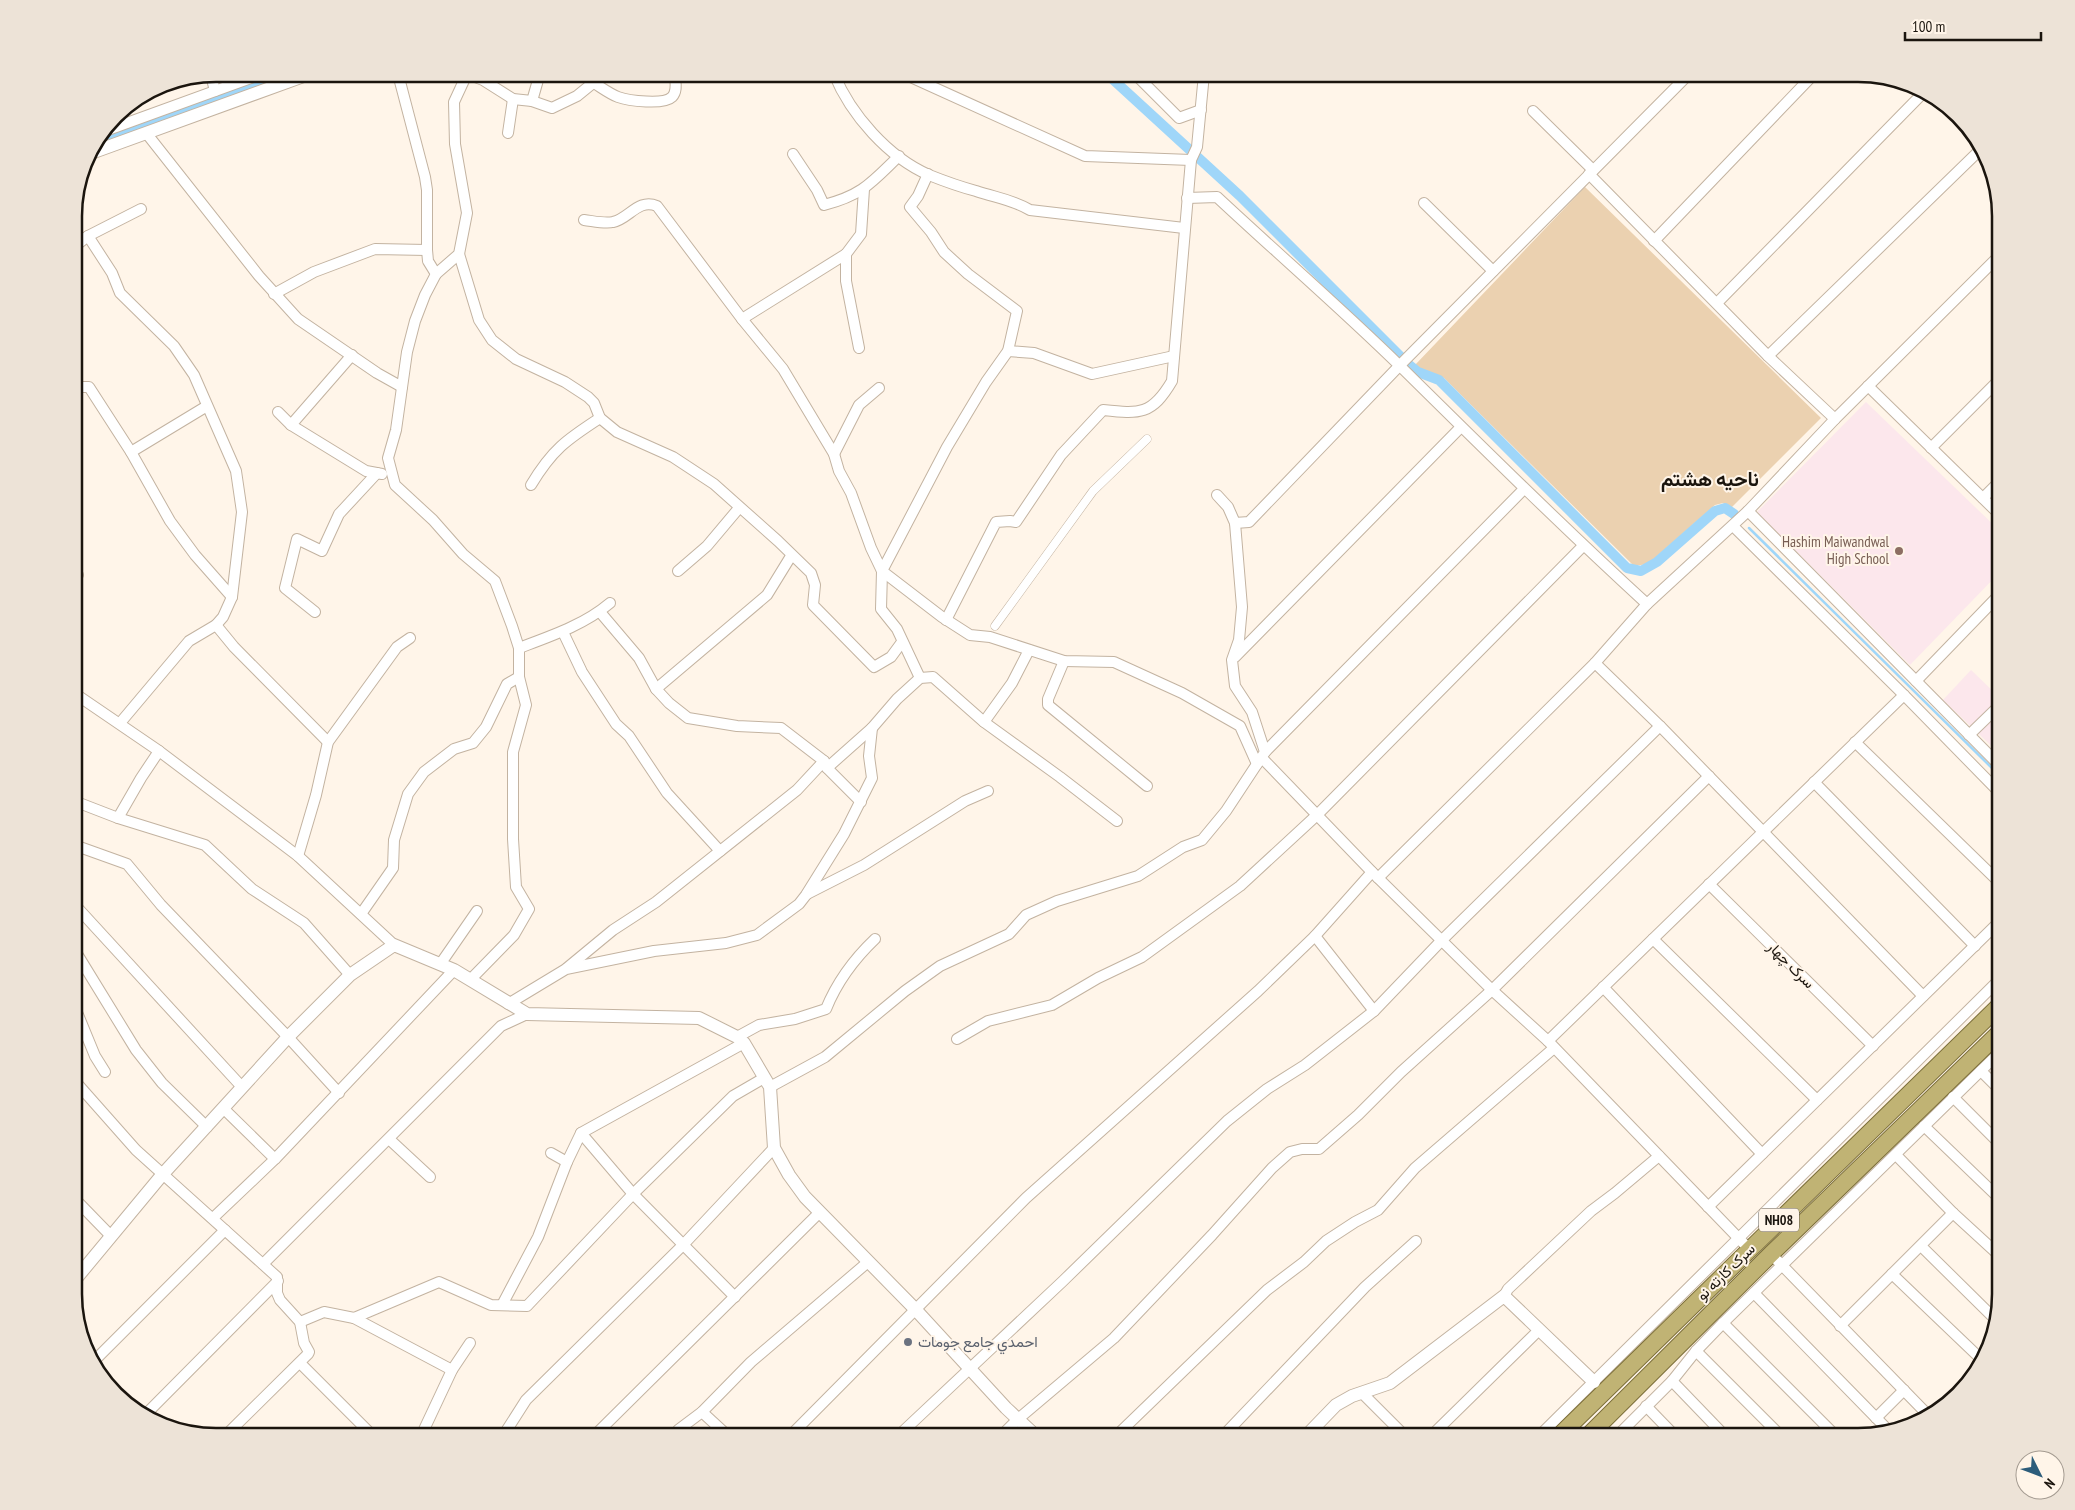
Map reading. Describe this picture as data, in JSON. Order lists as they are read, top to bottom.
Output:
{
  "streets": {
    "highway": ["NH08", "سرک کارته نو"],
    "street": ["سرک چهار"]
  },
  "districts": ["ناحیه هشتم"],
  "places": ["Hashim Maiwandwal High School", "احمدي جامع جومات"],
  "scale_bar": "100 m",
  "north": "bottom right"
}
